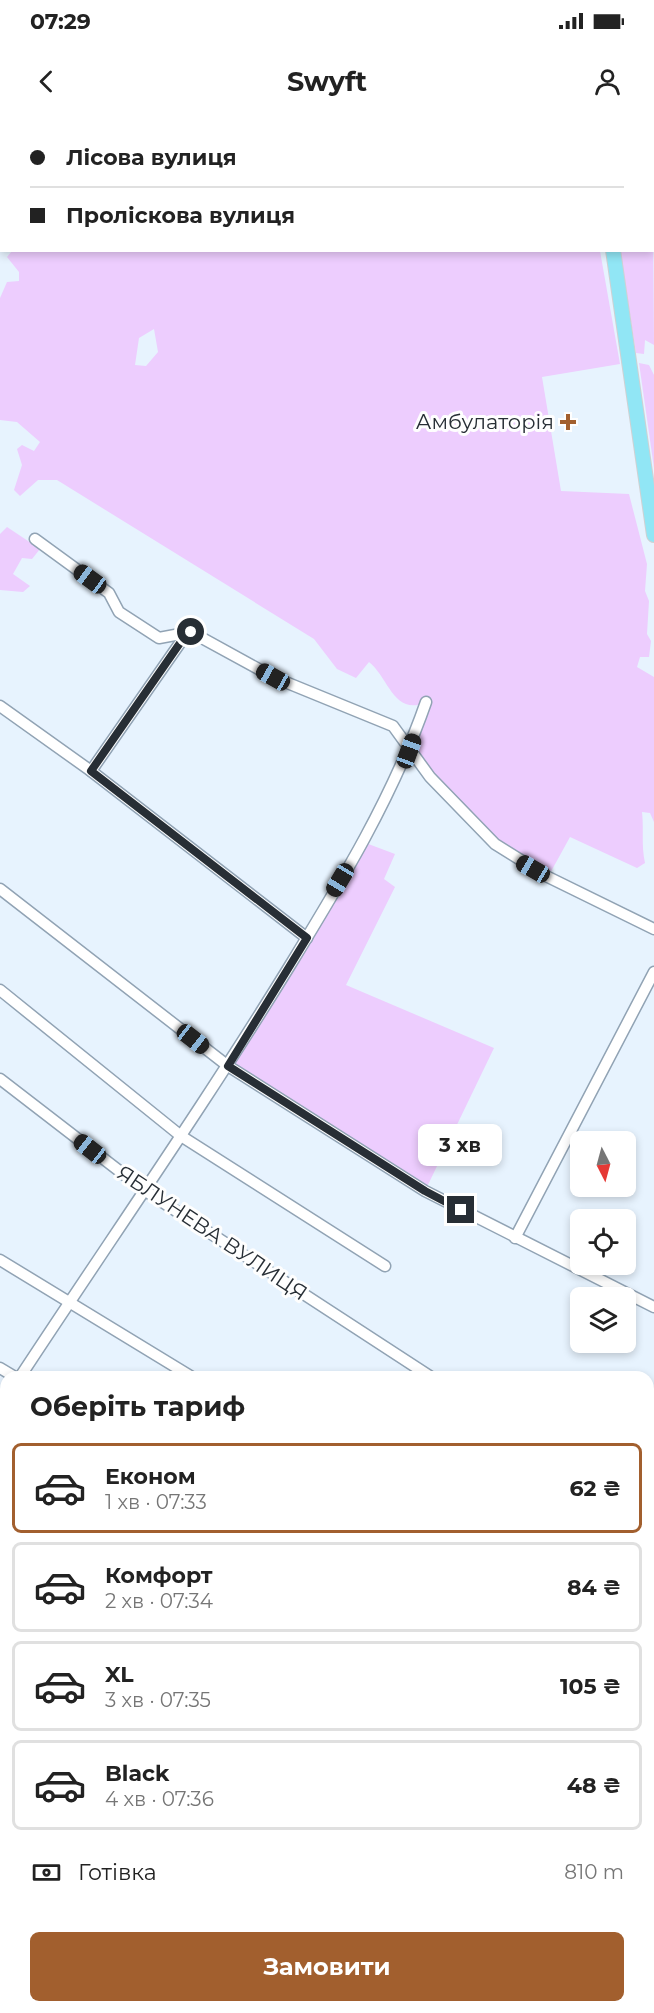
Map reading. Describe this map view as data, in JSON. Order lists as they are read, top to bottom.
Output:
{
  "streets": {
    "street": ["ЯБЛУНЕВА ВУЛИЦЯ"]
  },
  "places": {
    "health": ["Амбулаторія"]
  },
  "north": "bottom",
  "page": {
    "status": "07:29",
    "header": "Swyft",
    "banner": ["Лісова вулиця", "Проліскова вулиця"],
    "bubble": "3 хв",
    "heading": "Оберіть тариф",
    "list": [
      {
        "name": "Економ",
        "note": "1 хв · 07:33",
        "value": "62 ₴"
      },
      {
        "name": "Комфорт",
        "note": "2 хв · 07:34",
        "value": "84 ₴"
      },
      {
        "name": "XL",
        "note": "3 хв · 07:35",
        "value": "105 ₴"
      },
      {
        "name": "Black",
        "note": "4 хв · 07:36",
        "value": "48 ₴"
      }
    ],
    "pay": ["Готівка", "810 m"],
    "buttons": "Замовити"
  }
}
